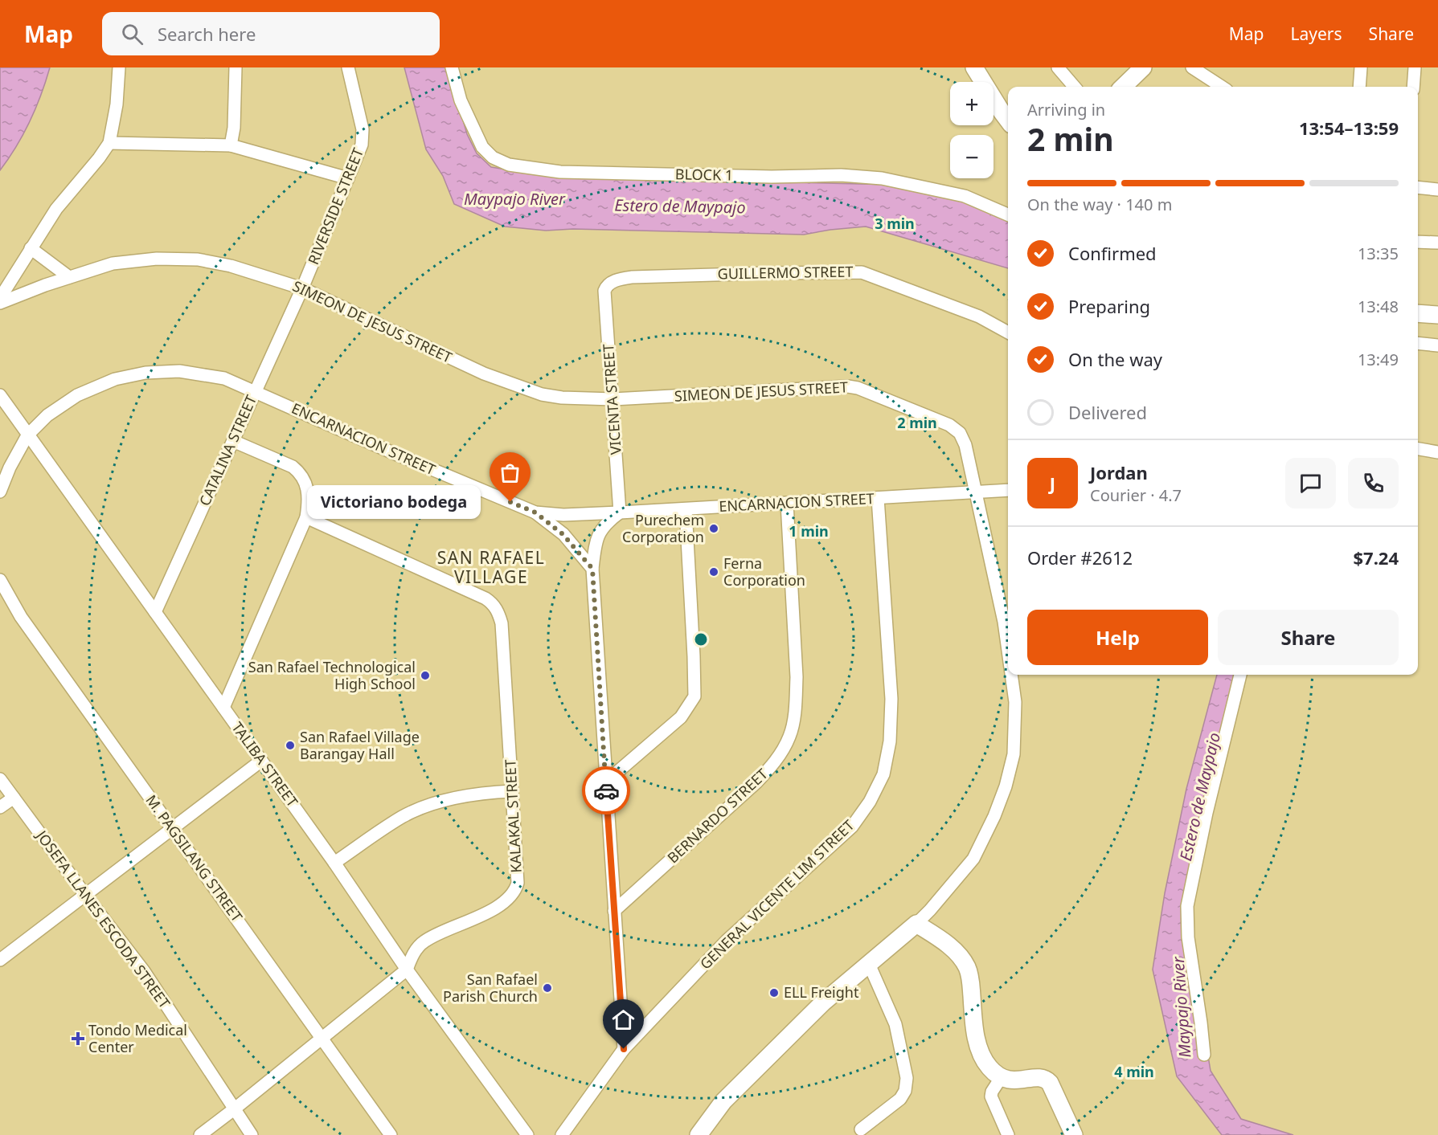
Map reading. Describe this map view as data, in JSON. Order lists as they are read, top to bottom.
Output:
{
  "streets": {
    "street": [
      "BLOCK 1",
      "RIVERSIDE STREET",
      "GUILLERMO STREET",
      "SIMEON DE JESUS STREET",
      "VICENTA STREET",
      "ENCARNACION STREET",
      "CATALINA STREET",
      "TALIBA STREET",
      "KALAKAL STREET",
      "BERNARDO STREET",
      "M. PAGSILANG STREET",
      "GENERAL VICENTE LIM STREET",
      "JOSEFA LLANES ESCODA STREET"
    ]
  },
  "crossings": [
    ["RIVERSIDE STREET", "SIMEON DE JESUS STREET"],
    ["RIVERSIDE STREET", "CATALINA STREET"],
    ["GUILLERMO STREET", "VICENTA STREET"],
    ["SIMEON DE JESUS STREET", "VICENTA STREET"],
    ["SIMEON DE JESUS STREET", "ENCARNACION STREET"],
    ["SIMEON DE JESUS STREET", "CATALINA STREET"],
    ["VICENTA STREET", "ENCARNACION STREET"],
    ["ENCARNACION STREET", "CATALINA STREET"],
    ["ENCARNACION STREET", "TALIBA STREET"],
    ["ENCARNACION STREET", "BERNARDO STREET"],
    ["ENCARNACION STREET", "GENERAL VICENTE LIM STREET"],
    ["CATALINA STREET", "TALIBA STREET"],
    ["TALIBA STREET", "KALAKAL STREET"],
    ["KALAKAL STREET", "M. PAGSILANG STREET"],
    ["KALAKAL STREET", "JOSEFA LLANES ESCODA STREET"]
  ],
  "districts": ["SAN RAFAEL VILLAGE"],
  "water": ["Maypajo River", "Estero de Maypajo"],
  "places": {
    "other": [
      "Victoriano bodega",
      "Purechem Corporation",
      "Ferna Corporation",
      "San Rafael Technological High School",
      "San Rafael Village Barangay Hall",
      "San Rafael Parish Church",
      "ELL Freight"
    ],
    "health": ["Tondo Medical Center"]
  },
  "page": {
    "header": "Map",
    "search": "Search here",
    "nav": ["Map", "Layers", "Share"],
    "map_buttons": ["+", "−"],
    "heading": ["2 min", "Arriving in", "13:54–13:59"],
    "panel": [
      "Jordan",
      "Courier · 4.7",
      "Order #2612",
      "$7.24"
    ],
    "bar": "On the way · 140 m",
    "list": [
      ["Confirmed", "13:35"],
      ["Preparing", "13:48"],
      ["On the way", "13:49"],
      "Delivered"
    ],
    "round": "J",
    "bubble": "Victoriano bodega",
    "buttons": ["Help", "Share"]
  },
  "rings": [
    "3 min",
    "2 min",
    "1 min",
    "4 min"
  ]
}
